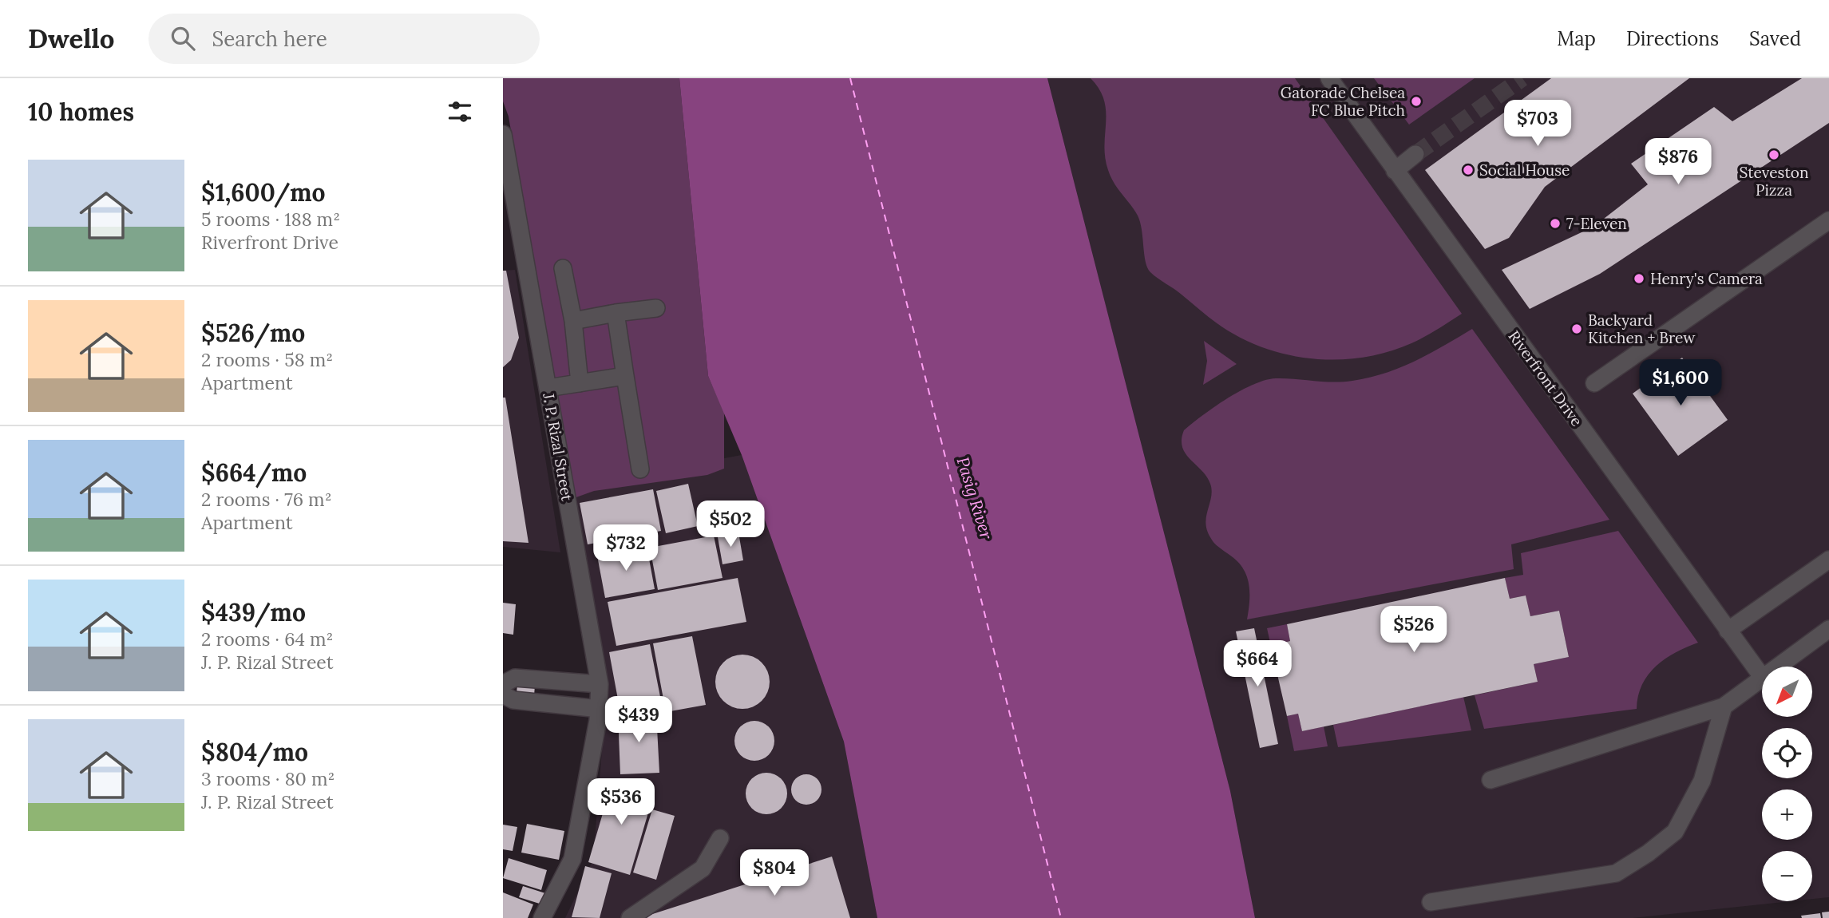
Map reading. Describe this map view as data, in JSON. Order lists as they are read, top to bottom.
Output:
{
  "streets": {
    "street": ["Riverfront Drive", "J. P. Rizal Street"]
  },
  "water": ["Pasig River"],
  "places": [
    "Gatorade Chelsea FC Blue Pitch",
    "Steveston Pizza",
    "Social House",
    "7-Eleven",
    "Henry's Camera",
    "Backyard Kitchen + Brew"
  ],
  "north": "bottom left",
  "page": {
    "header": "Dwello",
    "search": "Search here",
    "nav": ["Map", "Directions", "Saved"],
    "heading": "10 homes",
    "price": [
      "$703",
      "$876",
      "$1,600",
      "$502",
      "$732",
      "$526",
      "$664",
      "$439",
      "$536",
      "$804"
    ],
    "list": [
      {
        "name": "$1,600/mo",
        "note": "5 rooms · 188 m² · Riverfront Drive"
      },
      {
        "name": "$526/mo",
        "note": "2 rooms · 58 m² · Apartment"
      },
      {
        "name": "$664/mo",
        "note": "2 rooms · 76 m² · Apartment"
      },
      {
        "name": "$439/mo",
        "note": "2 rooms · 64 m² · J. P. Rizal Street"
      },
      {
        "name": "$804/mo",
        "note": "3 rooms · 80 m² · J. P. Rizal Street"
      }
    ],
    "map_buttons": ["+", "−"]
  }
}
